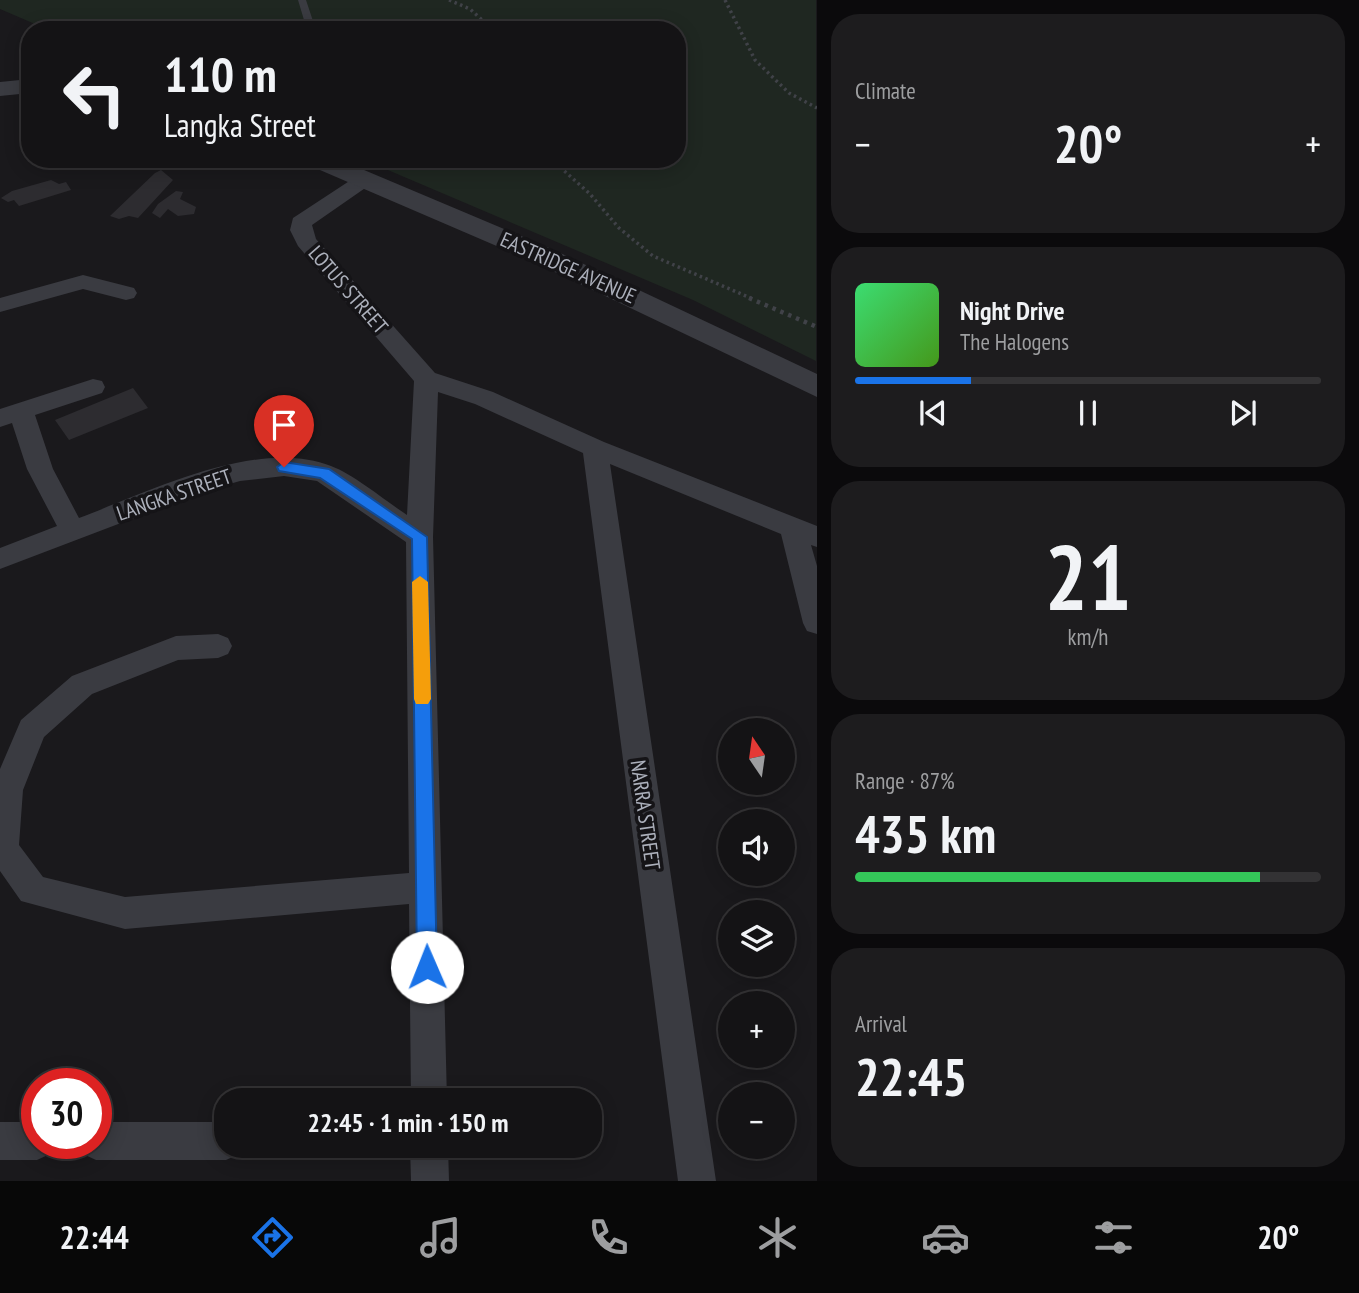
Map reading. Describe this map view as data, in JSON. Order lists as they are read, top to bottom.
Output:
{
  "streets": {
    "street": [
      "EASTRIDGE AVENUE",
      "LOTUS STREET",
      "LANGKA STREET",
      "NARRA STREET"
    ]
  },
  "crossings": [
    ["EASTRIDGE AVENUE", "LOTUS STREET"]
  ],
  "north": "top",
  "page": {
    "tile": [
      "Climate",
      ["21", "km/h"],
      ["Range · 87%", "435 km"],
      ["Arrival", "22:45"]
    ],
    "turn": ["110 m", "Langka Street"],
    "heat": ["−", "20°", "+"],
    "song": ["Night Drive", "The Halogens"],
    "map_buttons": ["+", "−"],
    "limit": "30",
    "trip": "22:45 · 1 min · 150 m",
    "tabs": ["22:44", "20°"]
  }
}
